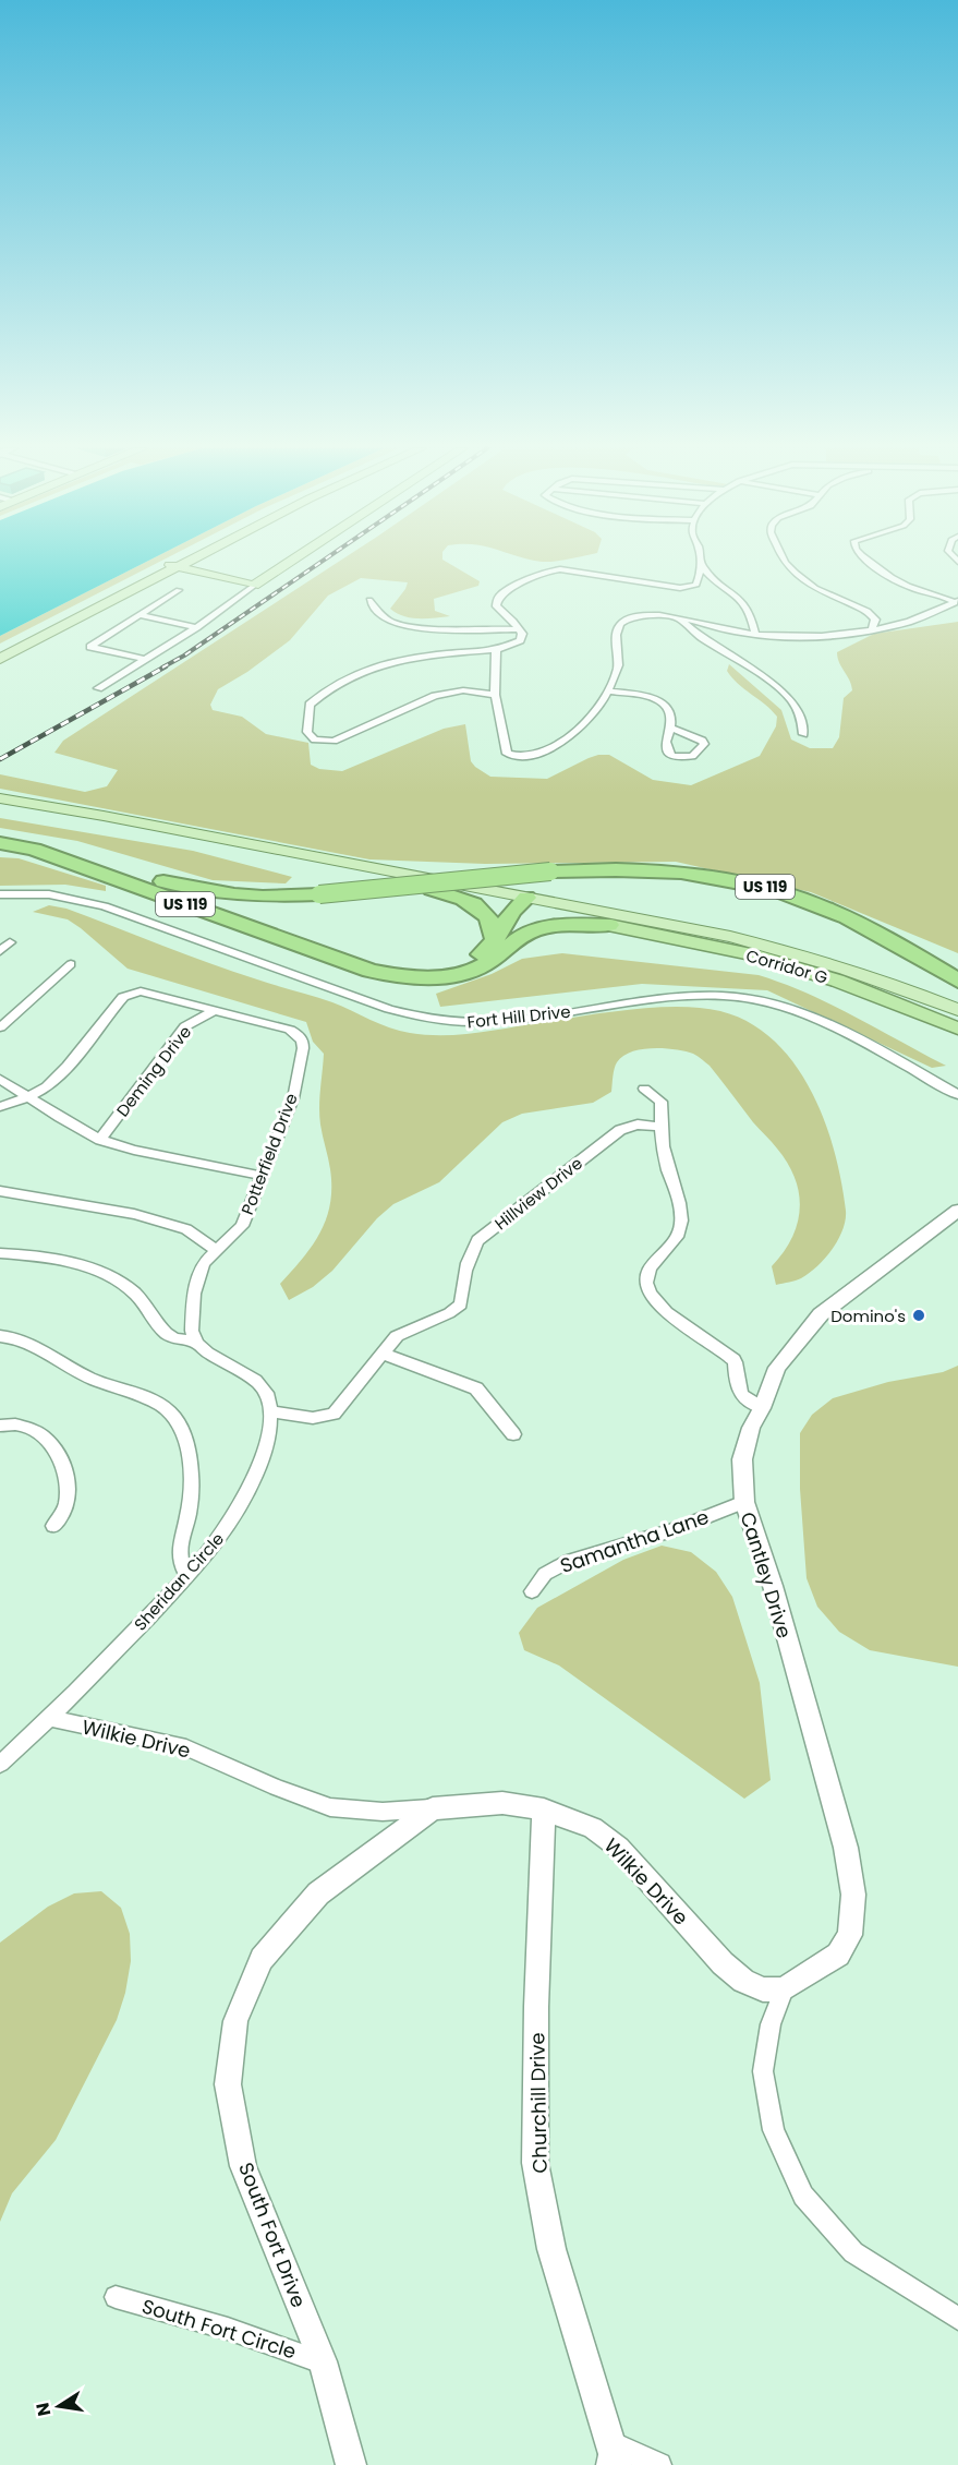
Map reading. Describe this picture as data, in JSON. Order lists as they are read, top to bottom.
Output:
{
  "streets": {
    "highway": ["US 119", "Corridor G"],
    "street": [
      "Fort Hill Drive",
      "Deming Drive",
      "Potterfield Drive",
      "Hillview Drive",
      "Samantha Lane",
      "Cantley Drive",
      "Sheridan Circle",
      "Wilkie Drive",
      "Churchill Drive",
      "South Fort Drive",
      "South Fort Circle"
    ]
  },
  "crossings": [
    ["US 119", "Corridor G"],
    ["Deming Drive", "Potterfield Drive"],
    ["Samantha Lane", "Cantley Drive"],
    ["Cantley Drive", "Wilkie Drive"],
    ["Sheridan Circle", "Wilkie Drive"],
    ["Wilkie Drive", "Churchill Drive"],
    ["Wilkie Drive", "South Fort Drive"],
    ["South Fort Drive", "South Fort Circle"]
  ],
  "places": ["Domino's"],
  "north": "left"
}
